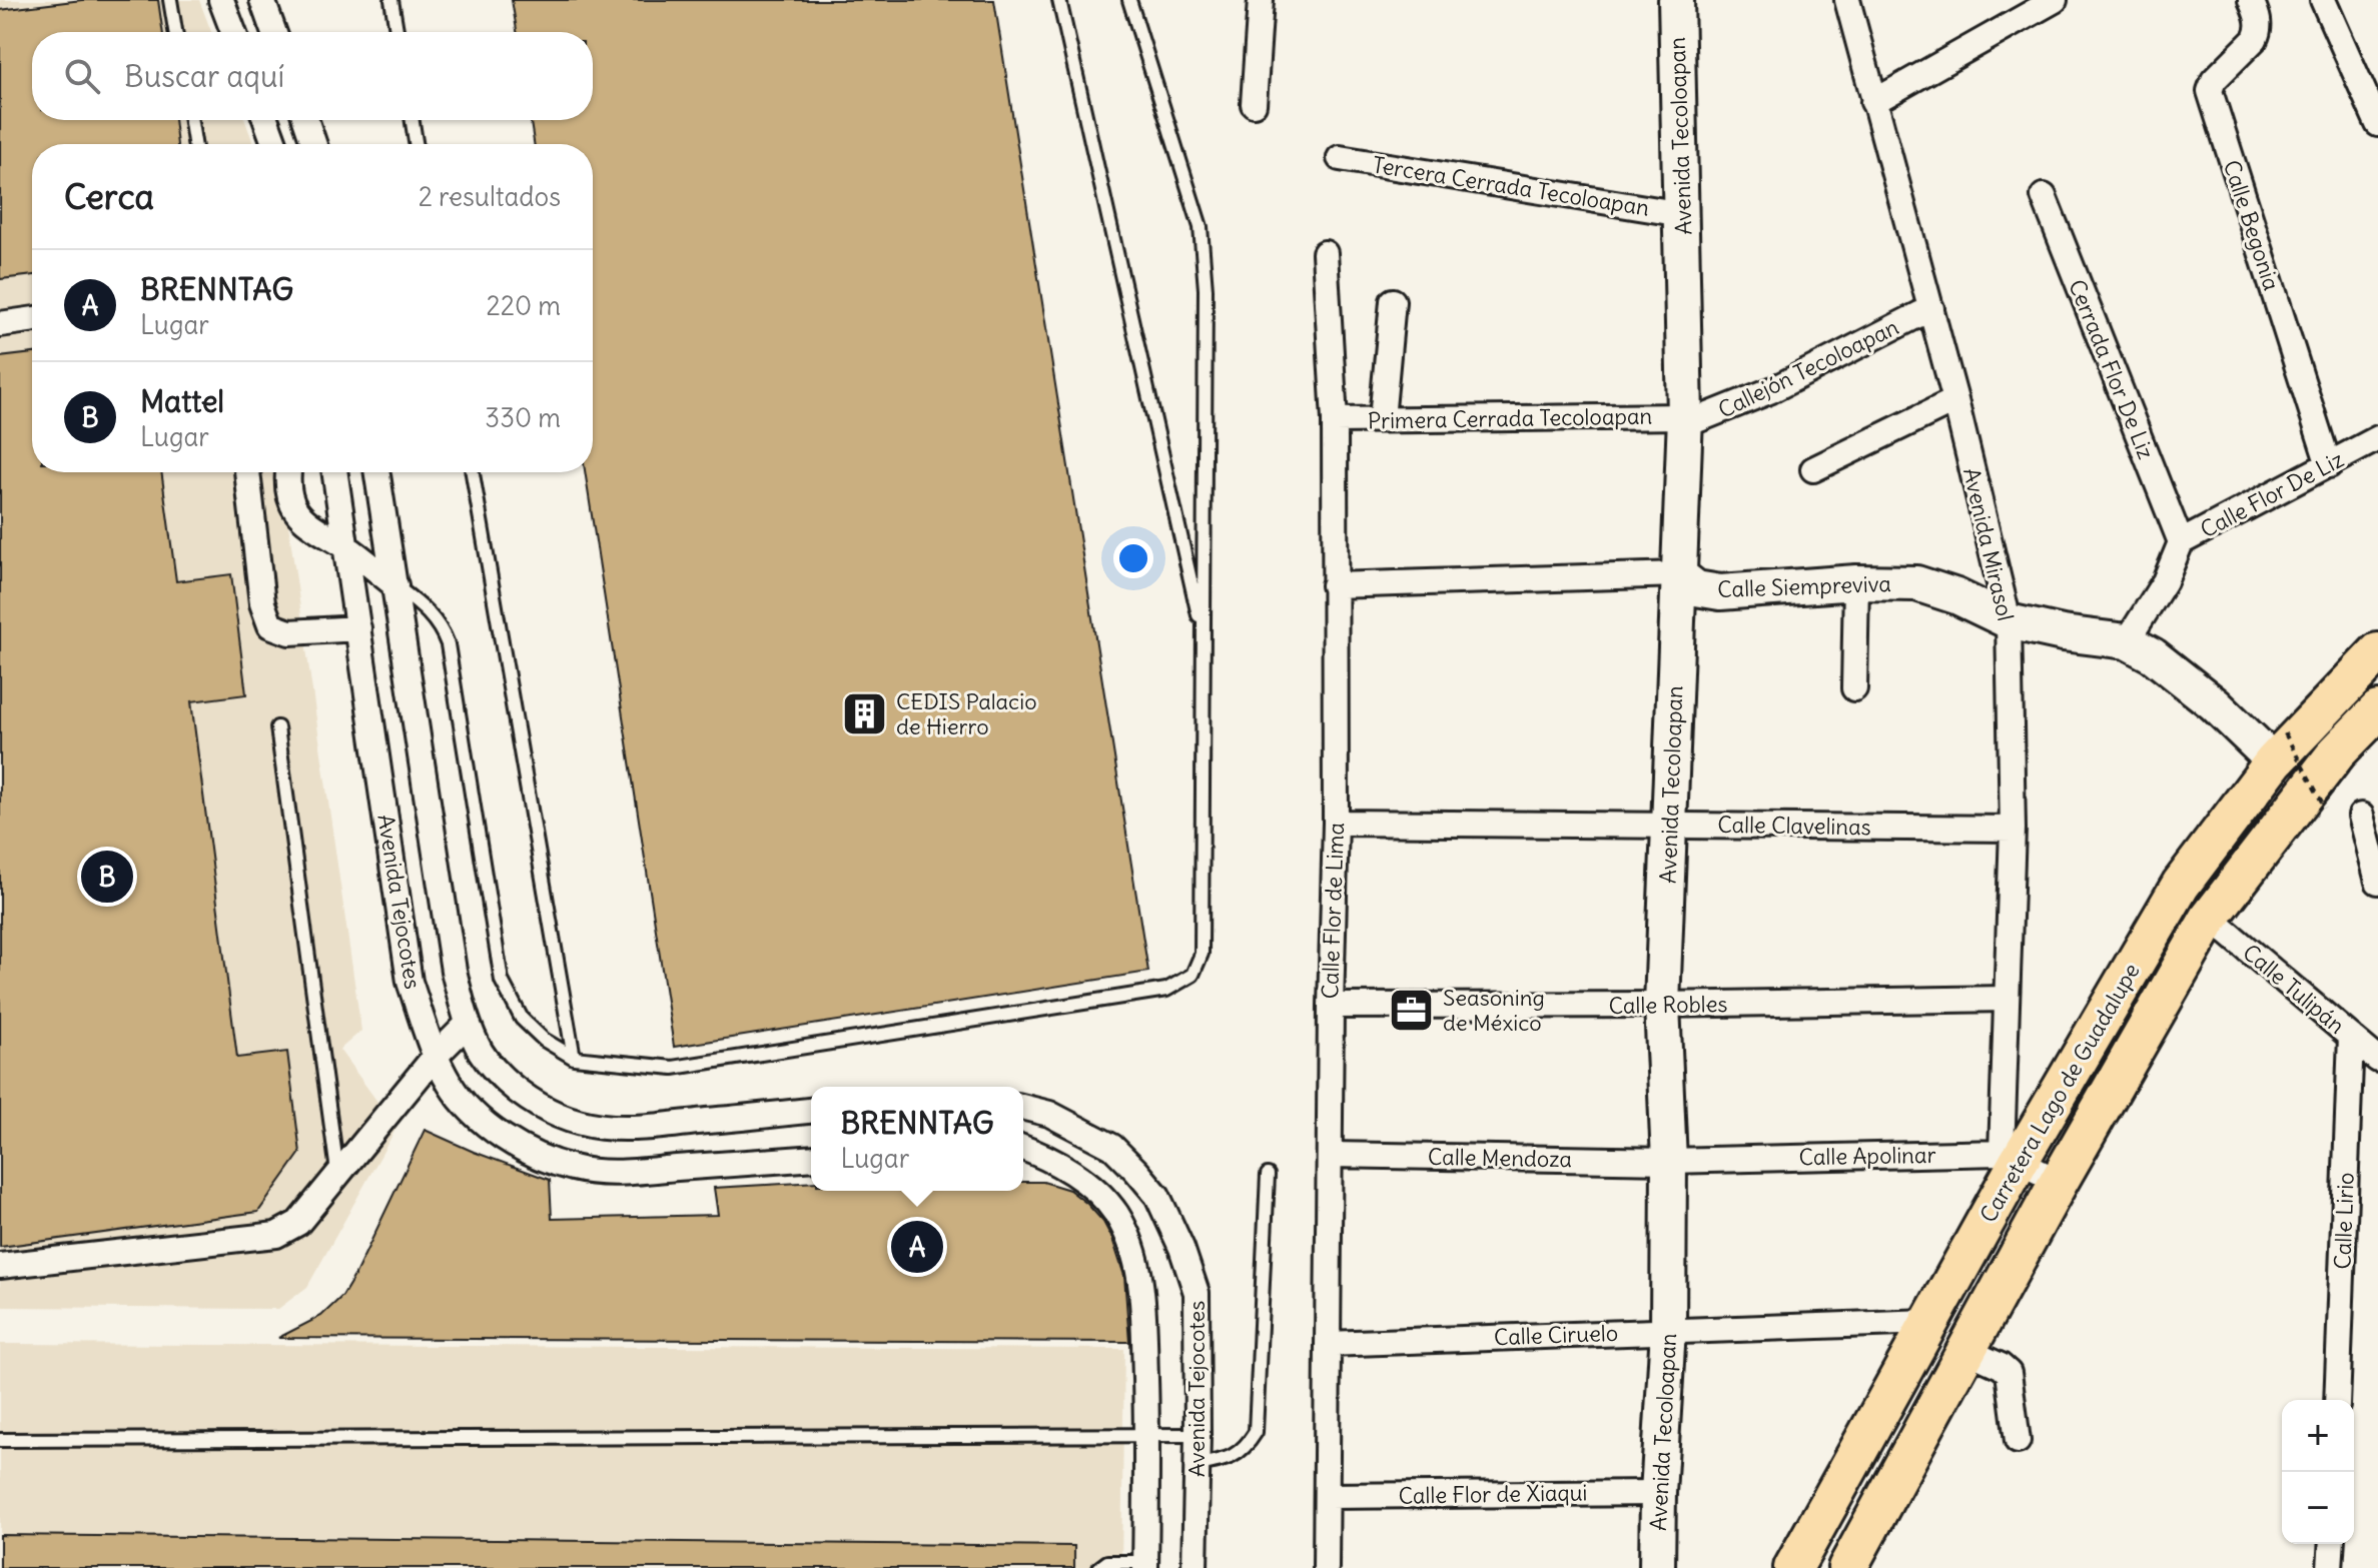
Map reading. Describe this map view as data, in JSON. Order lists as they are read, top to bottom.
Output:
{
  "streets": {
    "main road": ["Carretera Lago de Guadalupe"],
    "street": [
      "Avenida Tecoloapan",
      "Tercera Cerrada Tecoloapan",
      "Calle Begonia",
      "Callejón Tecoloapan",
      "Cerrada Flor De Liz",
      "Primera Cerrada Tecoloapan",
      "Calle Flor De Liz",
      "Avenida Mirasol",
      "Calle Siempreviva",
      "Calle Clavelinas",
      "Avenida Tejocotes",
      "Calle Flor de Lima",
      "Calle Tulipán",
      "Calle Robles",
      "Calle Apolinar",
      "Calle Mendoza",
      "Calle Lirio",
      "Calle Ciruelo",
      "Calle Flor de Xiaqui"
    ]
  },
  "crossings": [
    ["Avenida Tecoloapan", "Tercera Cerrada Tecoloapan"],
    ["Avenida Tecoloapan", "Callejón Tecoloapan"],
    ["Avenida Tecoloapan", "Primera Cerrada Tecoloapan"],
    ["Avenida Tecoloapan", "Calle Siempreviva"],
    ["Avenida Tecoloapan", "Calle Clavelinas"],
    ["Avenida Tecoloapan", "Calle Robles"],
    ["Avenida Tecoloapan", "Calle Apolinar"],
    ["Avenida Tecoloapan", "Calle Mendoza"],
    ["Avenida Tecoloapan", "Calle Ciruelo"],
    ["Avenida Tecoloapan", "Calle Flor de Xiaqui"],
    ["Calle Begonia", "Calle Flor De Liz"],
    ["Callejón Tecoloapan", "Primera Cerrada Tecoloapan"],
    ["Callejón Tecoloapan", "Avenida Mirasol"],
    ["Cerrada Flor De Liz", "Calle Flor De Liz"],
    ["Primera Cerrada Tecoloapan", "Calle Flor de Lima"],
    ["Calle Flor De Liz", "Calle Siempreviva"],
    ["Avenida Mirasol", "Calle Siempreviva"],
    ["Avenida Mirasol", "Calle Clavelinas"],
    ["Avenida Mirasol", "Calle Robles"],
    ["Avenida Mirasol", "Carretera Lago de Guadalupe"],
    ["Avenida Mirasol", "Calle Apolinar"],
    ["Calle Siempreviva", "Calle Flor de Lima"],
    ["Calle Siempreviva", "Carretera Lago de Guadalupe"],
    ["Calle Clavelinas", "Calle Flor de Lima"],
    ["Calle Flor de Lima", "Calle Robles"],
    ["Calle Flor de Lima", "Calle Mendoza"],
    ["Calle Flor de Lima", "Calle Ciruelo"],
    ["Calle Flor de Lima", "Calle Flor de Xiaqui"],
    ["Calle Tulipán", "Carretera Lago de Guadalupe"],
    ["Calle Tulipán", "Calle Lirio"],
    ["Carretera Lago de Guadalupe", "Calle Apolinar"],
    ["Carretera Lago de Guadalupe", "Calle Ciruelo"],
    ["Calle Apolinar", "Calle Mendoza"]
  ],
  "places": {
    "building": ["CEDIS Palacio de Hierro"],
    "office": ["Seasoning de México"]
  },
  "page": {
    "search": "Buscar aquí",
    "heading": ["Cerca", "2 resultados"],
    "list": [
      {
        "mark": "A",
        "name": "BRENNTAG",
        "note": "Lugar",
        "value": "220 m"
      },
      {
        "mark": "B",
        "name": "Mattel",
        "note": "Lugar",
        "value": "330 m"
      }
    ],
    "pins": ["B", "A"],
    "popup": ["BRENNTAG", "Lugar"],
    "map_buttons": ["+", "−"]
  }
}
